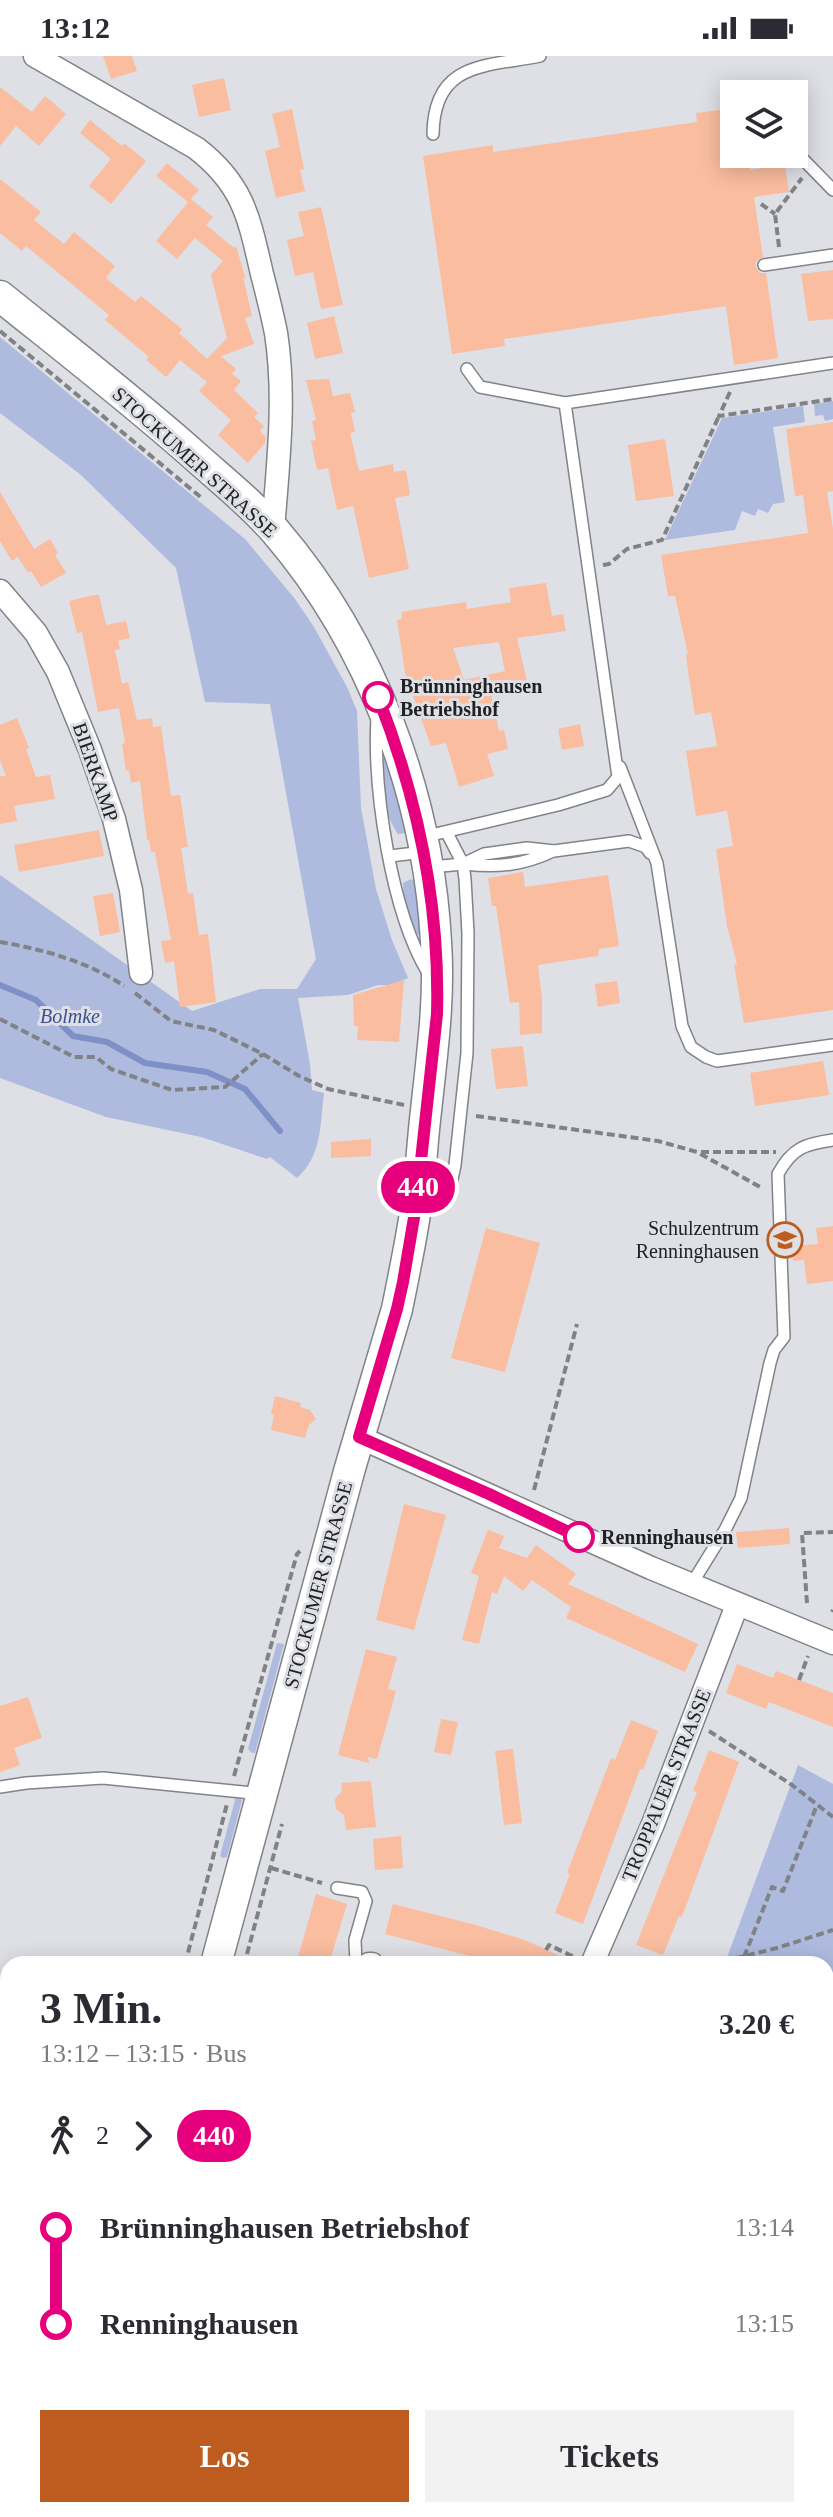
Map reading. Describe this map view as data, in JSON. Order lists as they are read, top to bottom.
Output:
{
  "streets": {
    "main road": ["STOCKUMER STRASSE"],
    "street": ["BIERKAMP", "TROPPAUER STRASSE"]
  },
  "parks": ["Bolmke"],
  "places": {
    "other": ["Brünninghausen Betriebshof", "Renninghausen"],
    "school or university": ["Schulzentrum Renninghausen"]
  },
  "lines": ["bus line 440"],
  "page": {
    "status": "13:12",
    "on_map": "440",
    "heading": ["3 Min.", "13:12 – 13:15 · Bus", "3.20 €"],
    "legs": ["2", "440"],
    "list": [
      {
        "name": "Brünninghausen Betriebshof",
        "value": "13:14"
      },
      {
        "name": "Renninghausen",
        "value": "13:15"
      }
    ],
    "buttons": ["Los", "Tickets"]
  }
}
